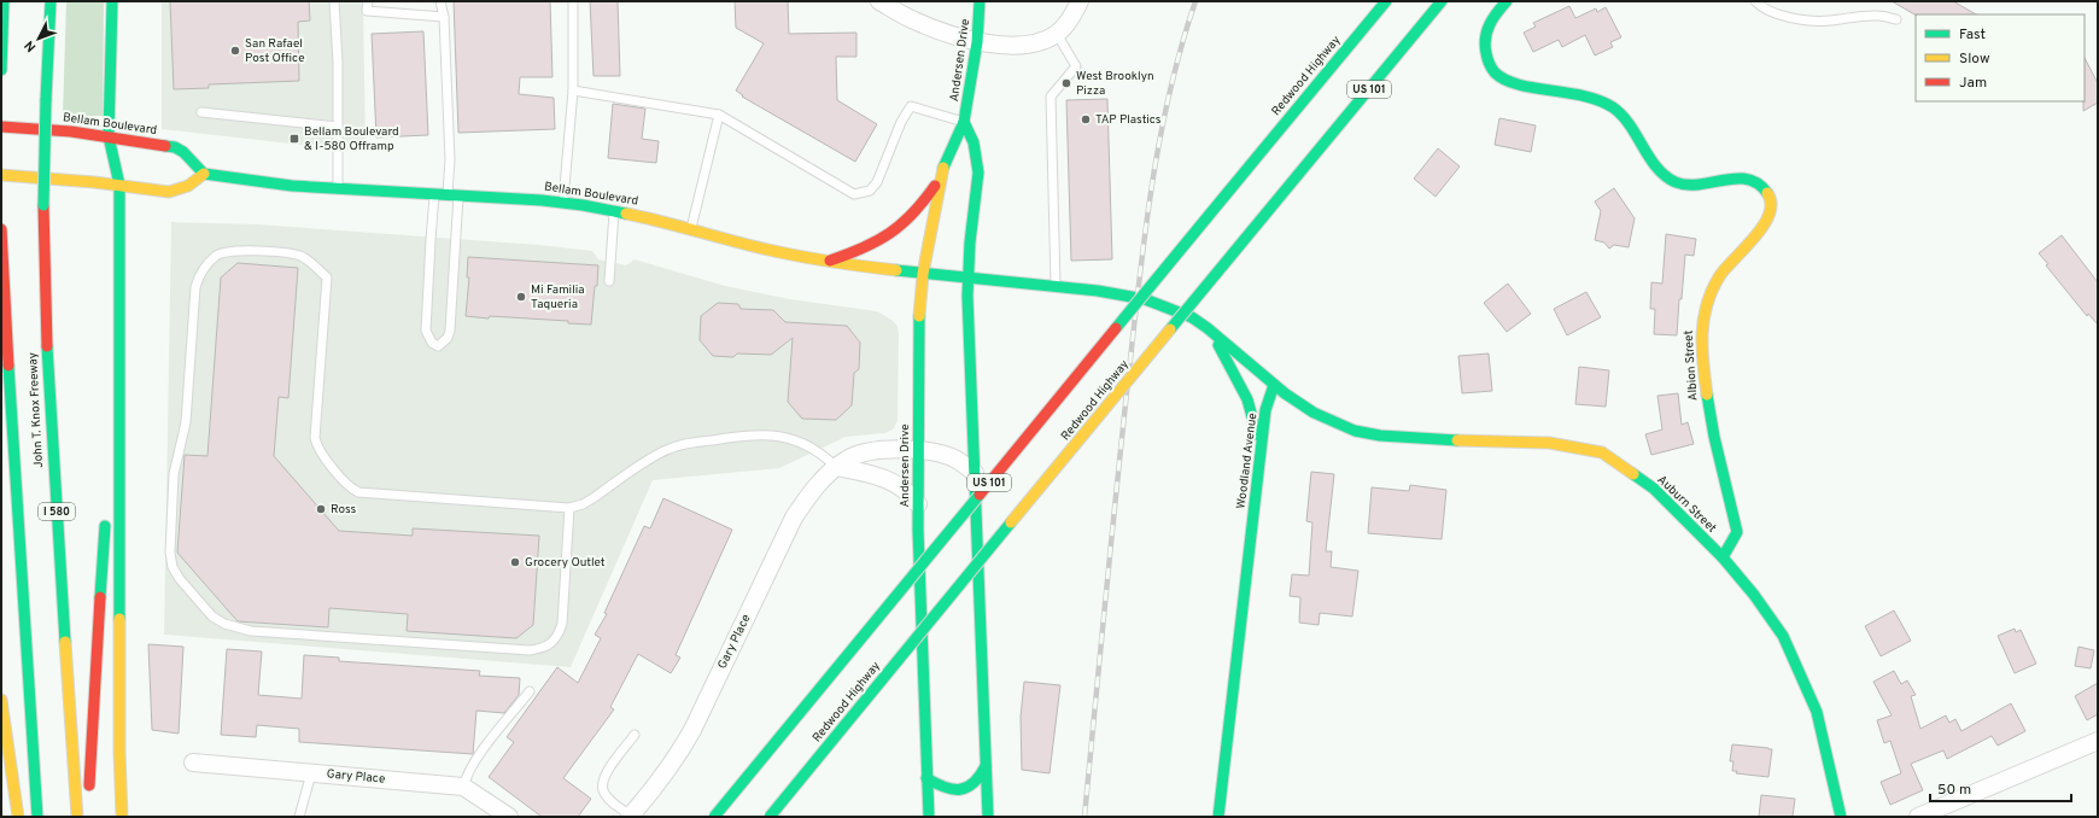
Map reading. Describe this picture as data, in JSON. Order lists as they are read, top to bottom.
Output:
{
  "streets": {
    "main road": [
      "Andersen Drive",
      "Redwood Highway",
      "US 101",
      "Bellam Boulevard",
      "Albion Street",
      "John T. Knox Freeway",
      "Woodland Avenue",
      "Auburn Street",
      "I 580"
    ],
    "street": ["Gary Place"]
  },
  "crossings": [
    ["Andersen Drive", "Bellam Boulevard"],
    ["Andersen Drive", "Gary Place"],
    ["Albion Street", "Auburn Street"],
    ["Woodland Avenue", "Auburn Street"]
  ],
  "places": {
    "other": [
      "San Rafael Post Office",
      "West Brooklyn Pizza",
      "TAP Plastics",
      "Mi Familia Taqueria",
      "Ross",
      "Grocery Outlet"
    ],
    "transit": ["Bellam Boulevard & I-580 Offramp"]
  },
  "legend": ["Fast", "Slow", "Jam"],
  "scale_bar": "50 m",
  "north": "bottom left"
}
